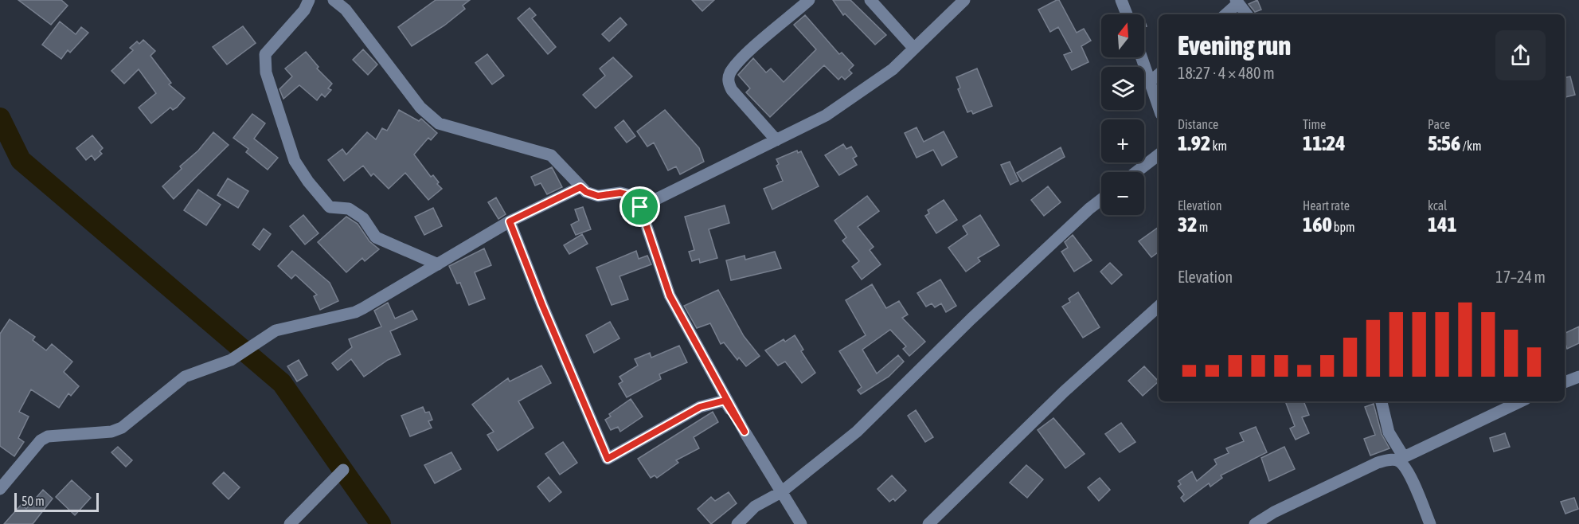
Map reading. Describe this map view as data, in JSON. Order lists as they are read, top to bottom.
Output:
{
  "scale_bar": "50 m",
  "north": "top",
  "page": {
    "map_buttons": ["+", "−"],
    "heading": ["Evening run", "18:27 · 4 × 480 m"],
    "stats": [
      ["Distance", "1.92 km"],
      ["Time", "11:24"],
      ["Pace", "5:56 /km"],
      ["Elevation", "32 m"],
      ["Heart rate", "160 bpm"],
      ["kcal", "141"]
    ],
    "chart": ["Elevation", "17–24 m"],
    "scale": "50 m"
  }
}
